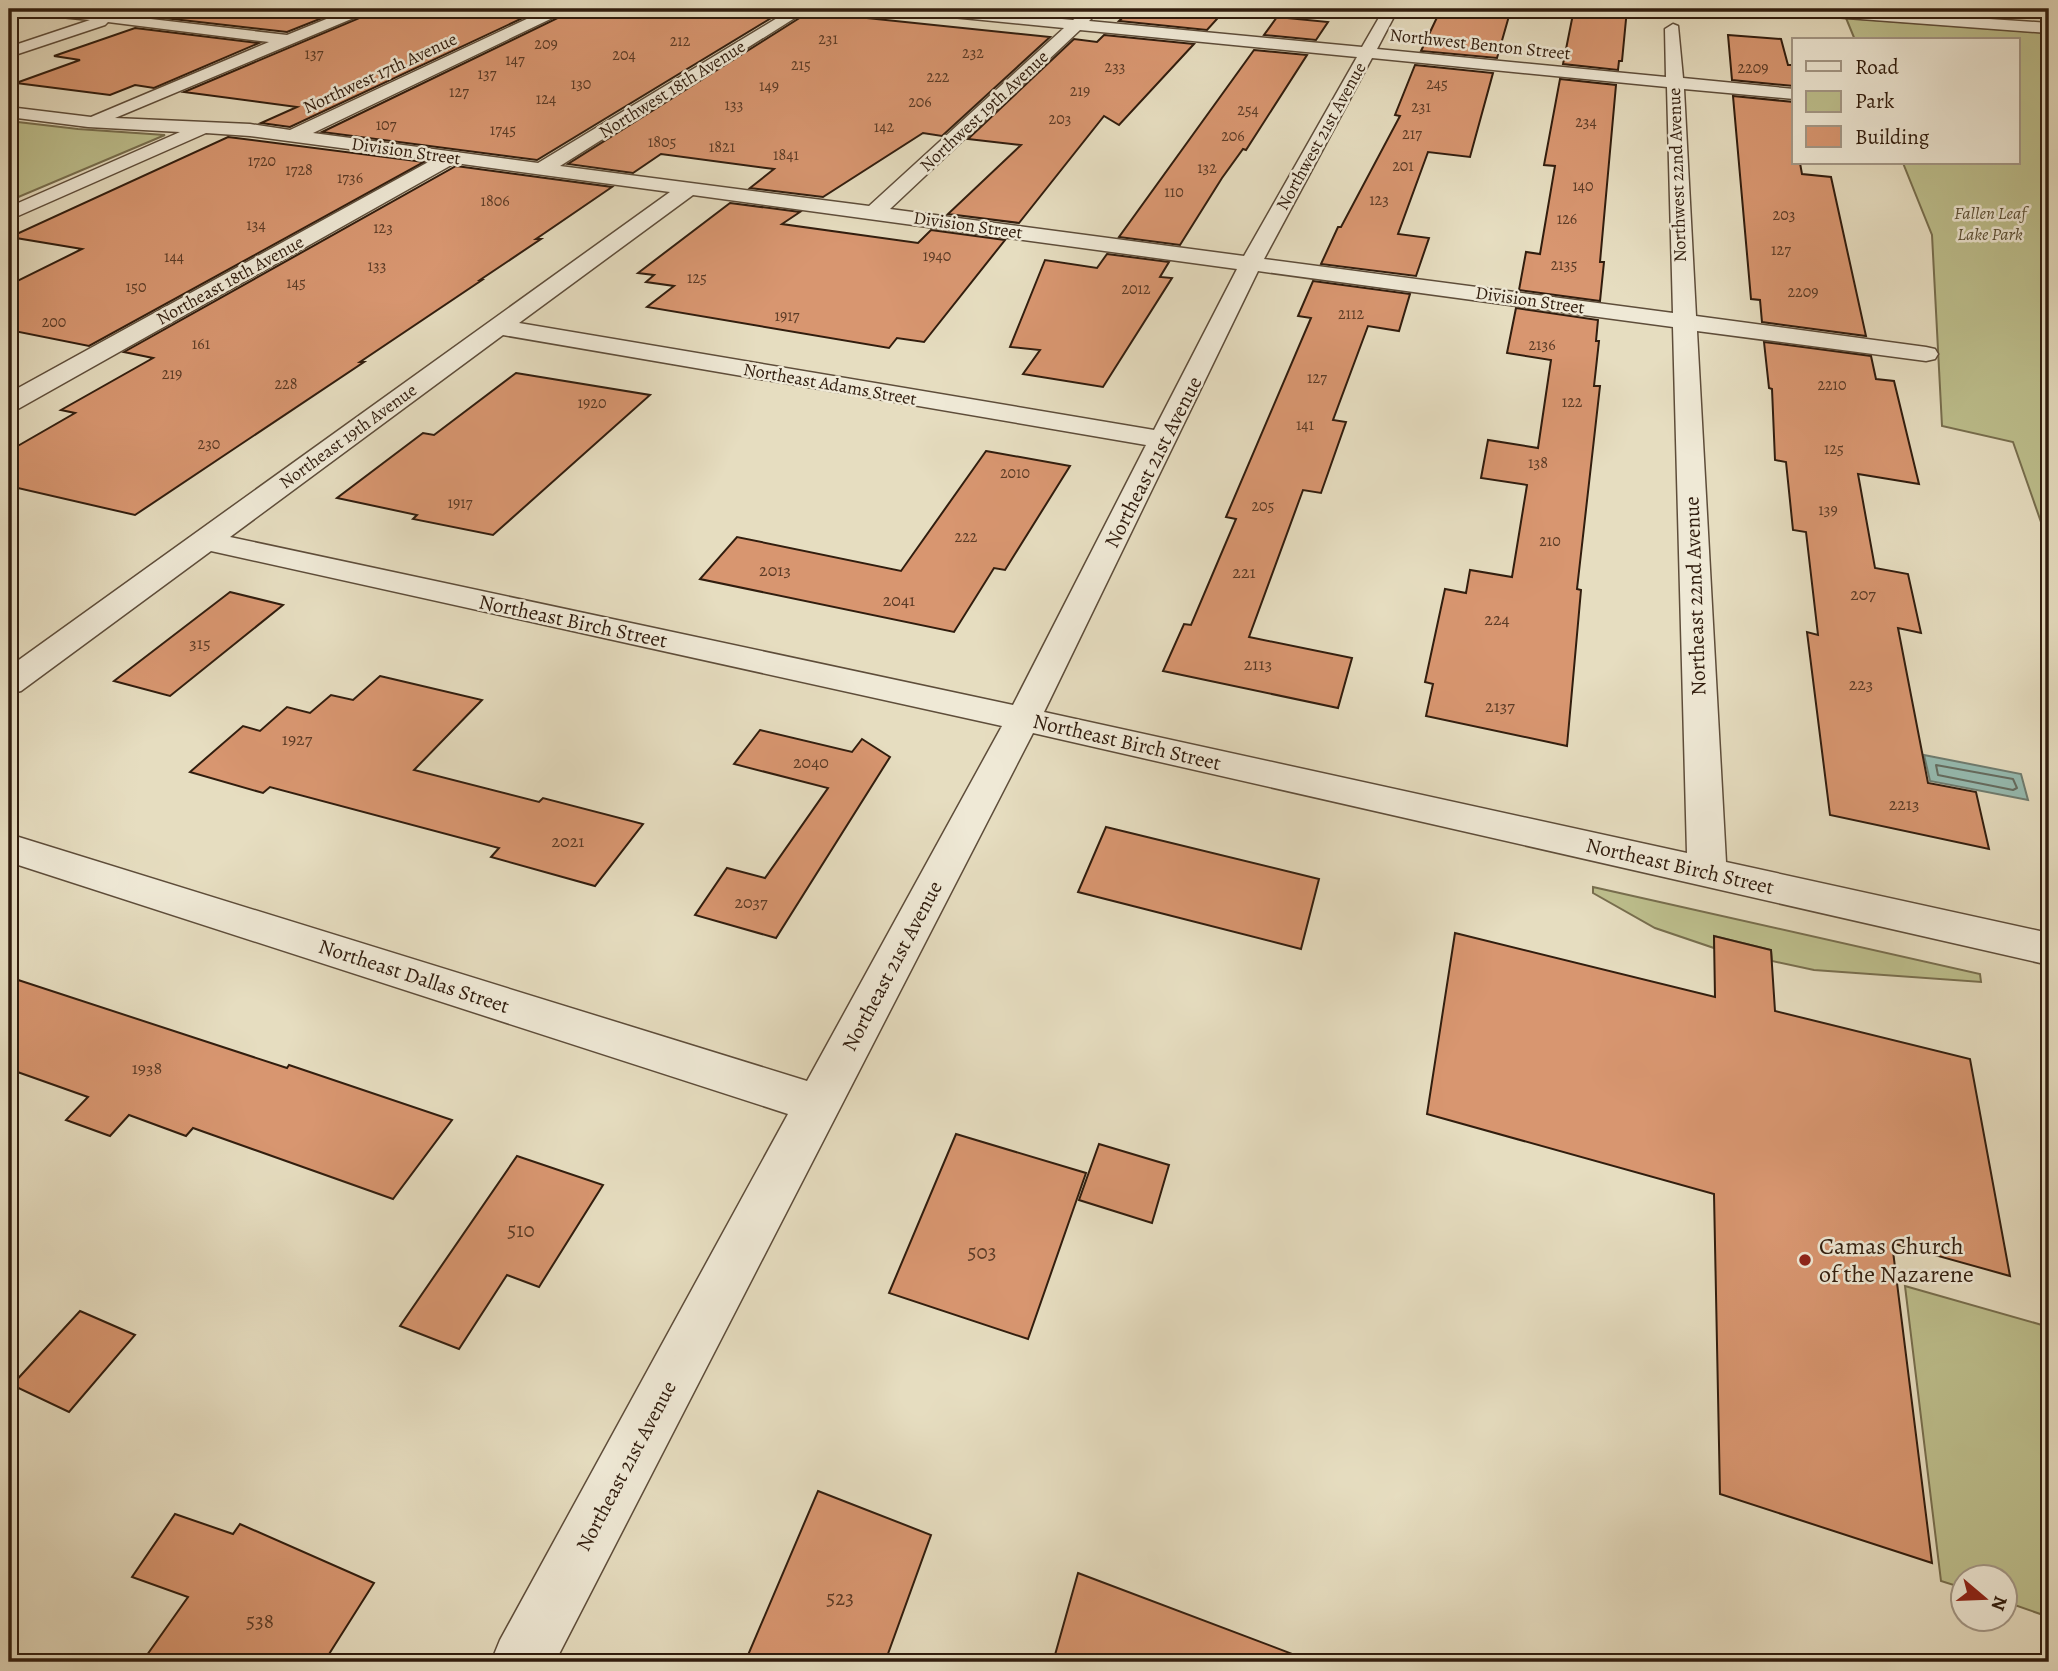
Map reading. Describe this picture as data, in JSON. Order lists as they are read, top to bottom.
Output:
{
  "streets": {
    "street": [
      "Northwest Benton Street",
      "Northwest 17th Avenue",
      "Northwest 18th Avenue",
      "Northwest 19th Avenue",
      "Northwest 21st Avenue",
      "Division Street",
      "Northwest 22nd Avenue",
      "Northeast 18th Avenue",
      "Northeast Adams Street",
      "Northeast 19th Avenue",
      "Northeast 21st Avenue",
      "Northeast 22nd Avenue",
      "Northeast Birch Street",
      "Northeast Dallas Street"
    ]
  },
  "crossings": [
    ["Northwest Benton Street", "Northwest 19th Avenue"],
    ["Northwest Benton Street", "Northwest 21st Avenue"],
    ["Northwest Benton Street", "Northwest 22nd Avenue"],
    ["Northwest 17th Avenue", "Division Street"],
    ["Northwest 18th Avenue", "Division Street"],
    ["Northwest 19th Avenue", "Division Street"],
    ["Northwest 21st Avenue", "Division Street"],
    ["Northwest 21st Avenue", "Northeast 21st Avenue"],
    ["Division Street", "Northwest 22nd Avenue"],
    ["Division Street", "Northeast 18th Avenue"],
    ["Division Street", "Northeast 19th Avenue"],
    ["Division Street", "Northeast 21st Avenue"],
    ["Division Street", "Northeast 22nd Avenue"],
    ["Northwest 22nd Avenue", "Northeast 22nd Avenue"],
    ["Northeast Adams Street", "Northeast 19th Avenue"],
    ["Northeast Adams Street", "Northeast 21st Avenue"],
    ["Northeast 19th Avenue", "Northeast Birch Street"],
    ["Northeast 21st Avenue", "Northeast Birch Street"],
    ["Northeast 21st Avenue", "Northeast Dallas Street"],
    ["Northeast 22nd Avenue", "Northeast Birch Street"]
  ],
  "parks": ["Fallen Leaf Lake Park"],
  "places": ["Camas Church of the Nazarene"],
  "house_numbers": [
    "231",
    "212",
    "209",
    "232",
    "137",
    "204",
    "147",
    "215",
    "233",
    "2209",
    "137",
    "222",
    "130",
    "245",
    "149",
    "219",
    "127",
    "124",
    "206",
    "133",
    "231",
    "254",
    "203",
    "234",
    "107",
    "142",
    "1745",
    "217",
    "206",
    "1805",
    "1821",
    "1841",
    "1720",
    "201",
    "132",
    "1728",
    "1736",
    "140",
    "110",
    "123",
    "1806",
    "203",
    "126",
    "134",
    "123",
    "127",
    "1940",
    "144",
    "2135",
    "133",
    "125",
    "145",
    "150",
    "2012",
    "2209",
    "2112",
    "1917",
    "200",
    "161",
    "2136",
    "219",
    "127",
    "228",
    "2210",
    "122",
    "1920",
    "141",
    "230",
    "125",
    "138",
    "2010",
    "1917",
    "205",
    "139",
    "222",
    "210",
    "2013",
    "221",
    "207",
    "2041",
    "224",
    "315",
    "2113",
    "223",
    "2137",
    "1927",
    "2040",
    "2213",
    "2021",
    "2037",
    "1938",
    "510",
    "503",
    "523",
    "538"
  ],
  "legend": ["Road", "Park", "Building"],
  "north": "right"
}
